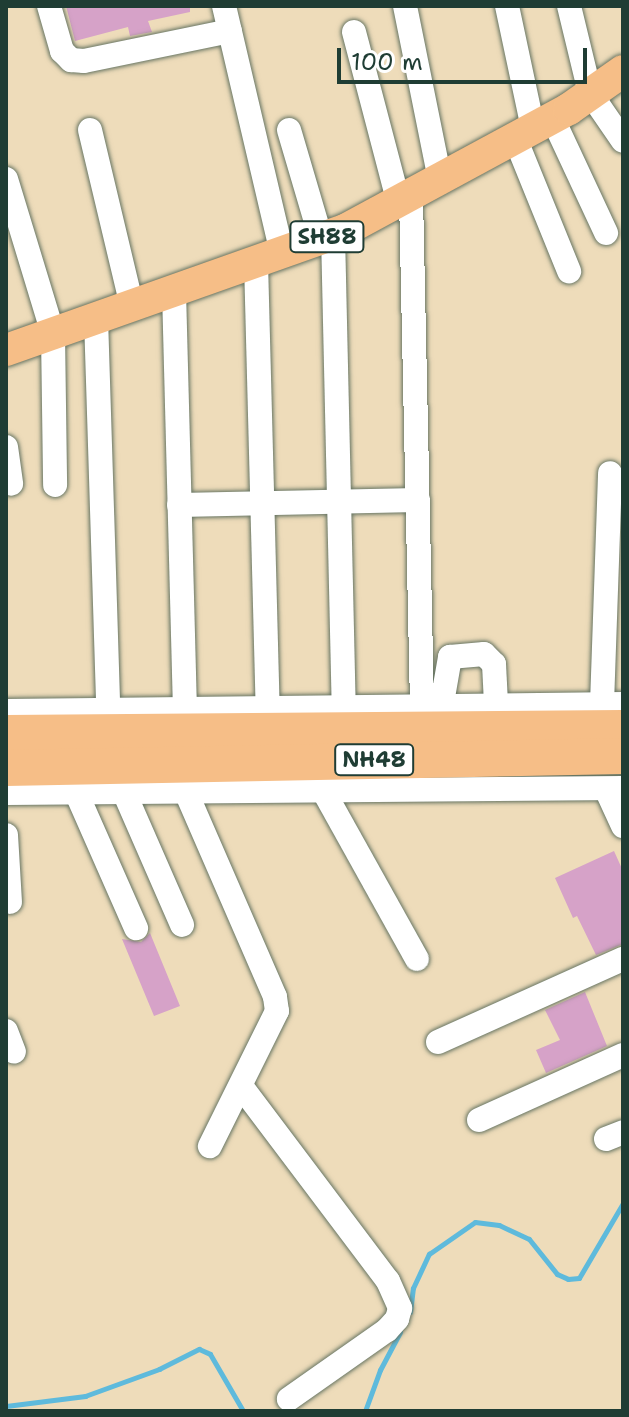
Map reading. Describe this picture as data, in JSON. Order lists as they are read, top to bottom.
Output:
{
  "streets": {
    "highway": ["NH48"],
    "main road": ["SH88"]
  },
  "scale_bar": "100 m"
}
